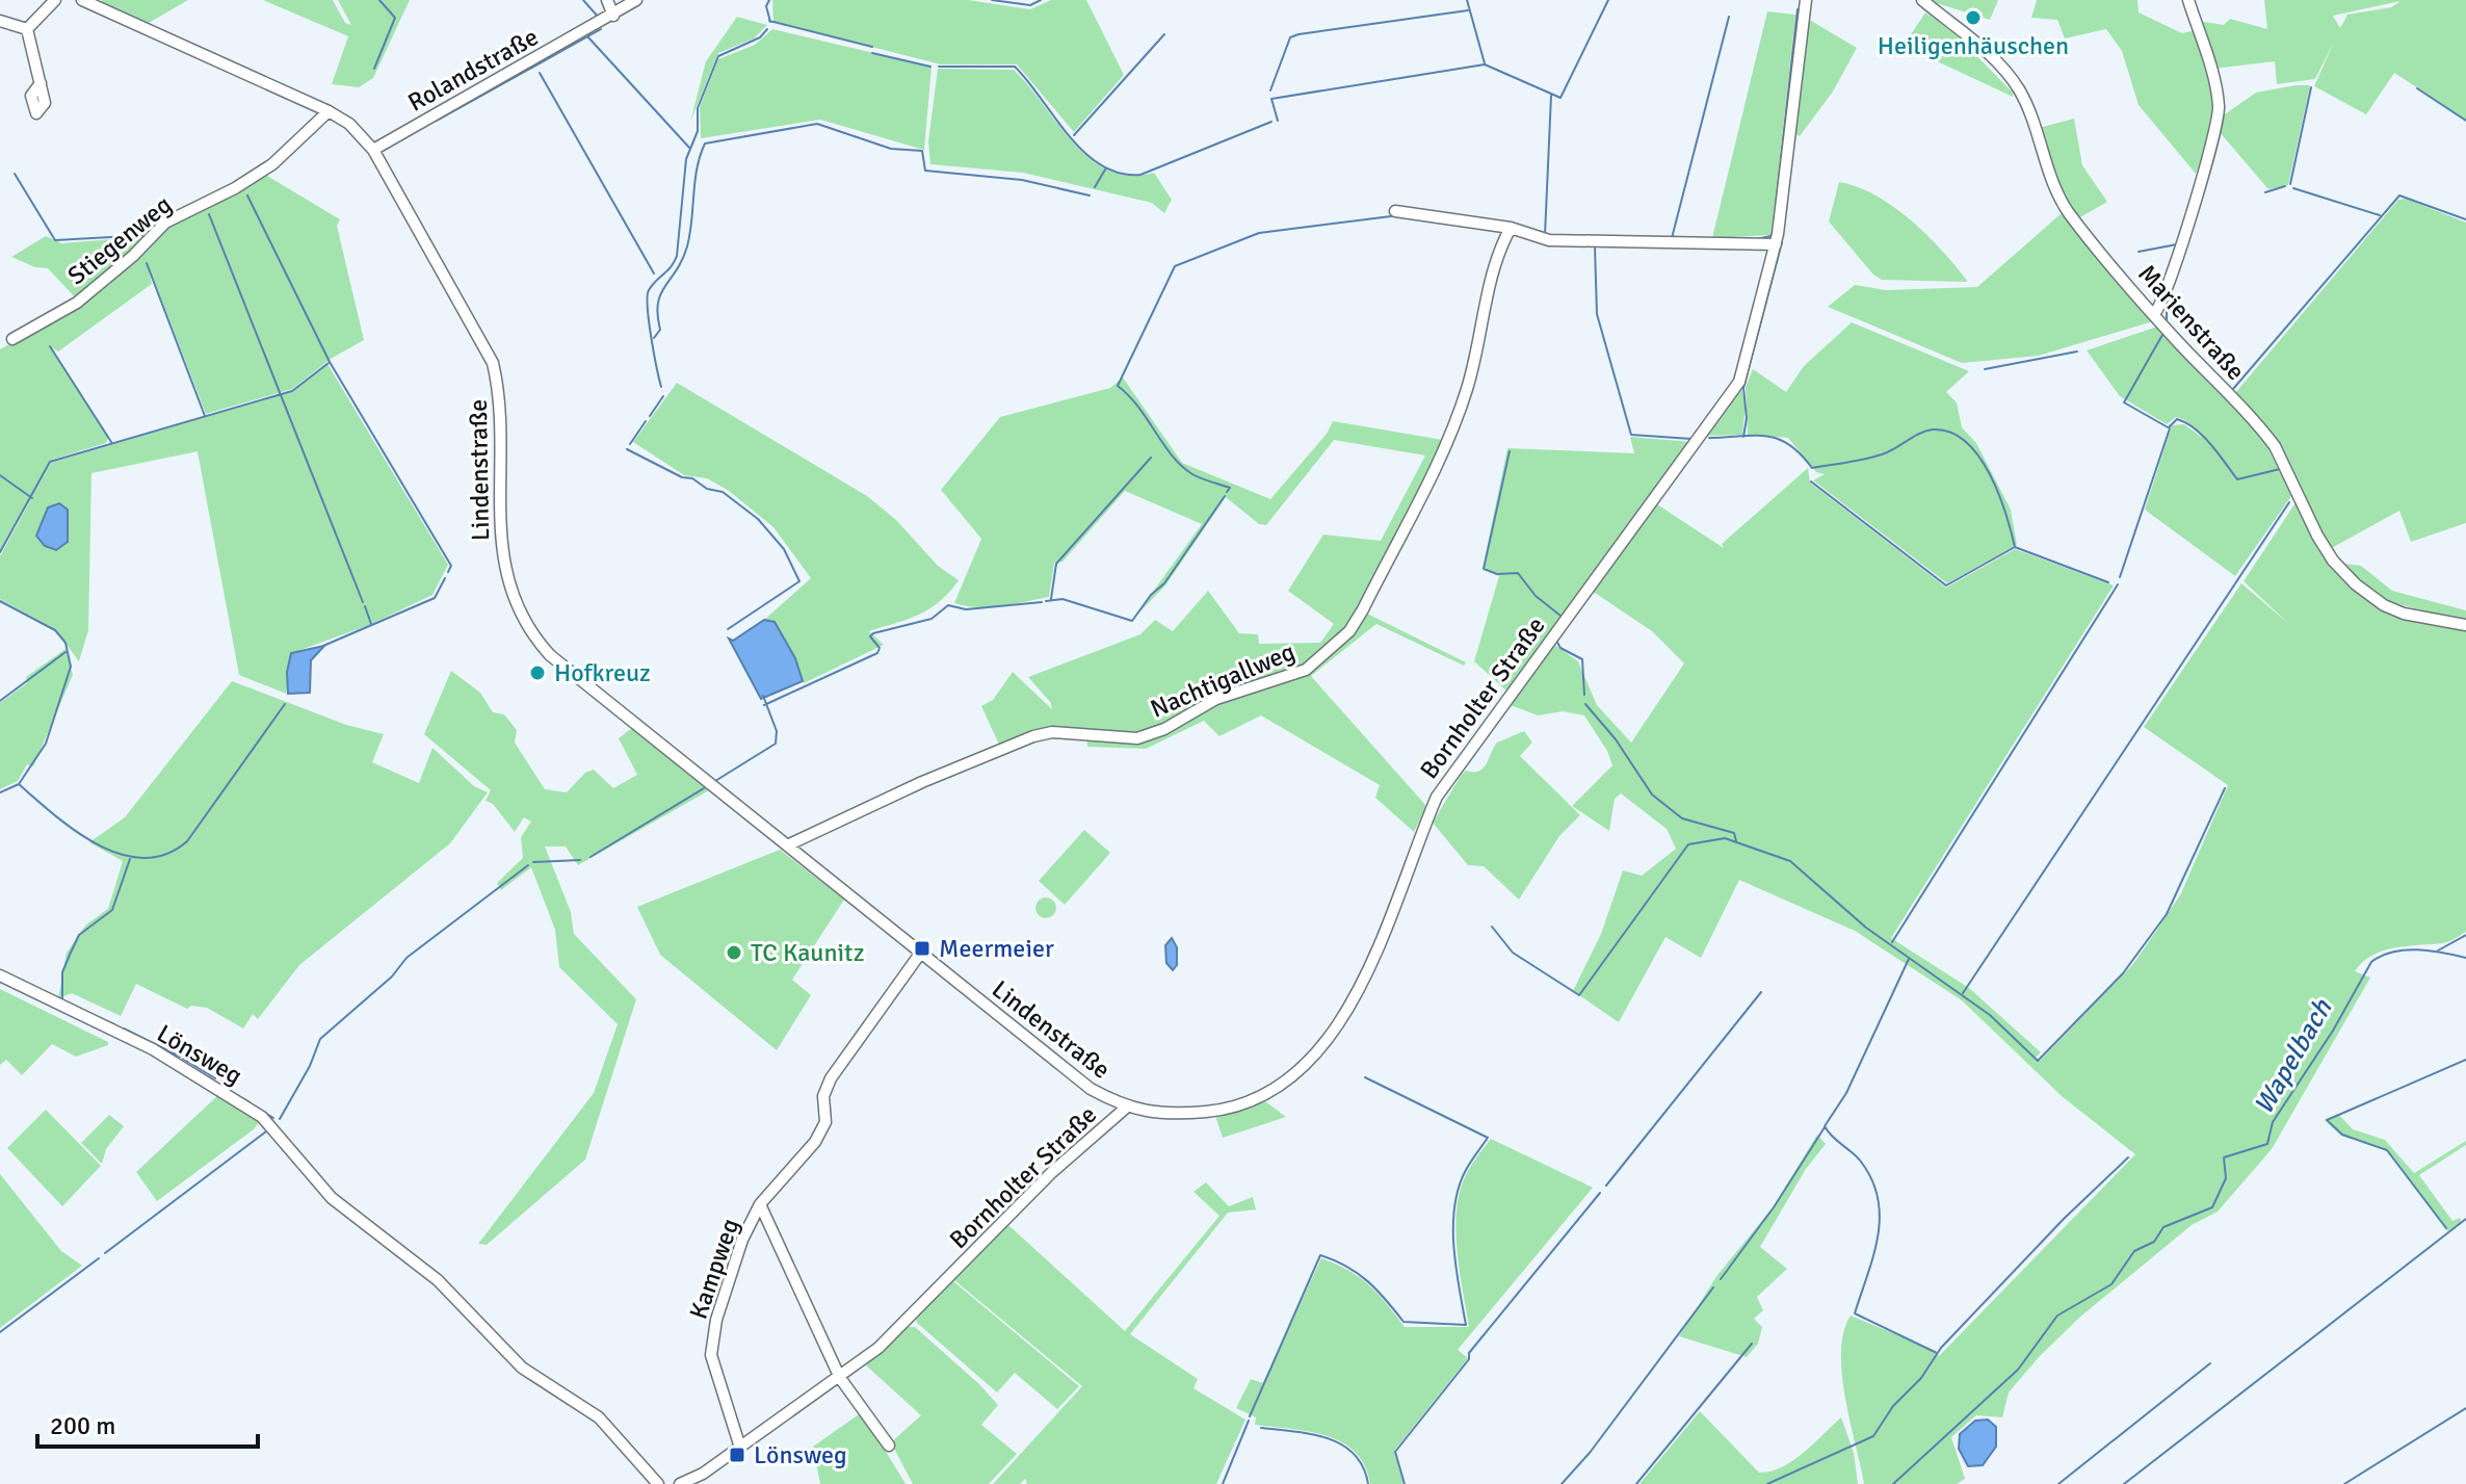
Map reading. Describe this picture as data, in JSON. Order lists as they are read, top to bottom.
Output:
{
  "streets": {
    "street": [
      "Rolandstraße",
      "Stiegenweg",
      "Marienstraße",
      "Lindenstraße",
      "Nachtigallweg",
      "Bornholter Straße",
      "Lönsweg",
      "Kampweg"
    ]
  },
  "crossings": [
    ["Rolandstraße", "Lindenstraße"],
    ["Stiegenweg", "Lindenstraße"],
    ["Lindenstraße", "Nachtigallweg"],
    ["Lindenstraße", "Bornholter Straße"],
    ["Lindenstraße", "Kampweg"],
    ["Bornholter Straße", "Kampweg"]
  ],
  "water": ["Wapelbach"],
  "places": {
    "other": ["Heiligenhäuschen", "Hofkreuz", "TC Kaunitz"],
    "transit": ["Meermeier", "Lönsweg"]
  },
  "scale_bar": "200 m"
}
